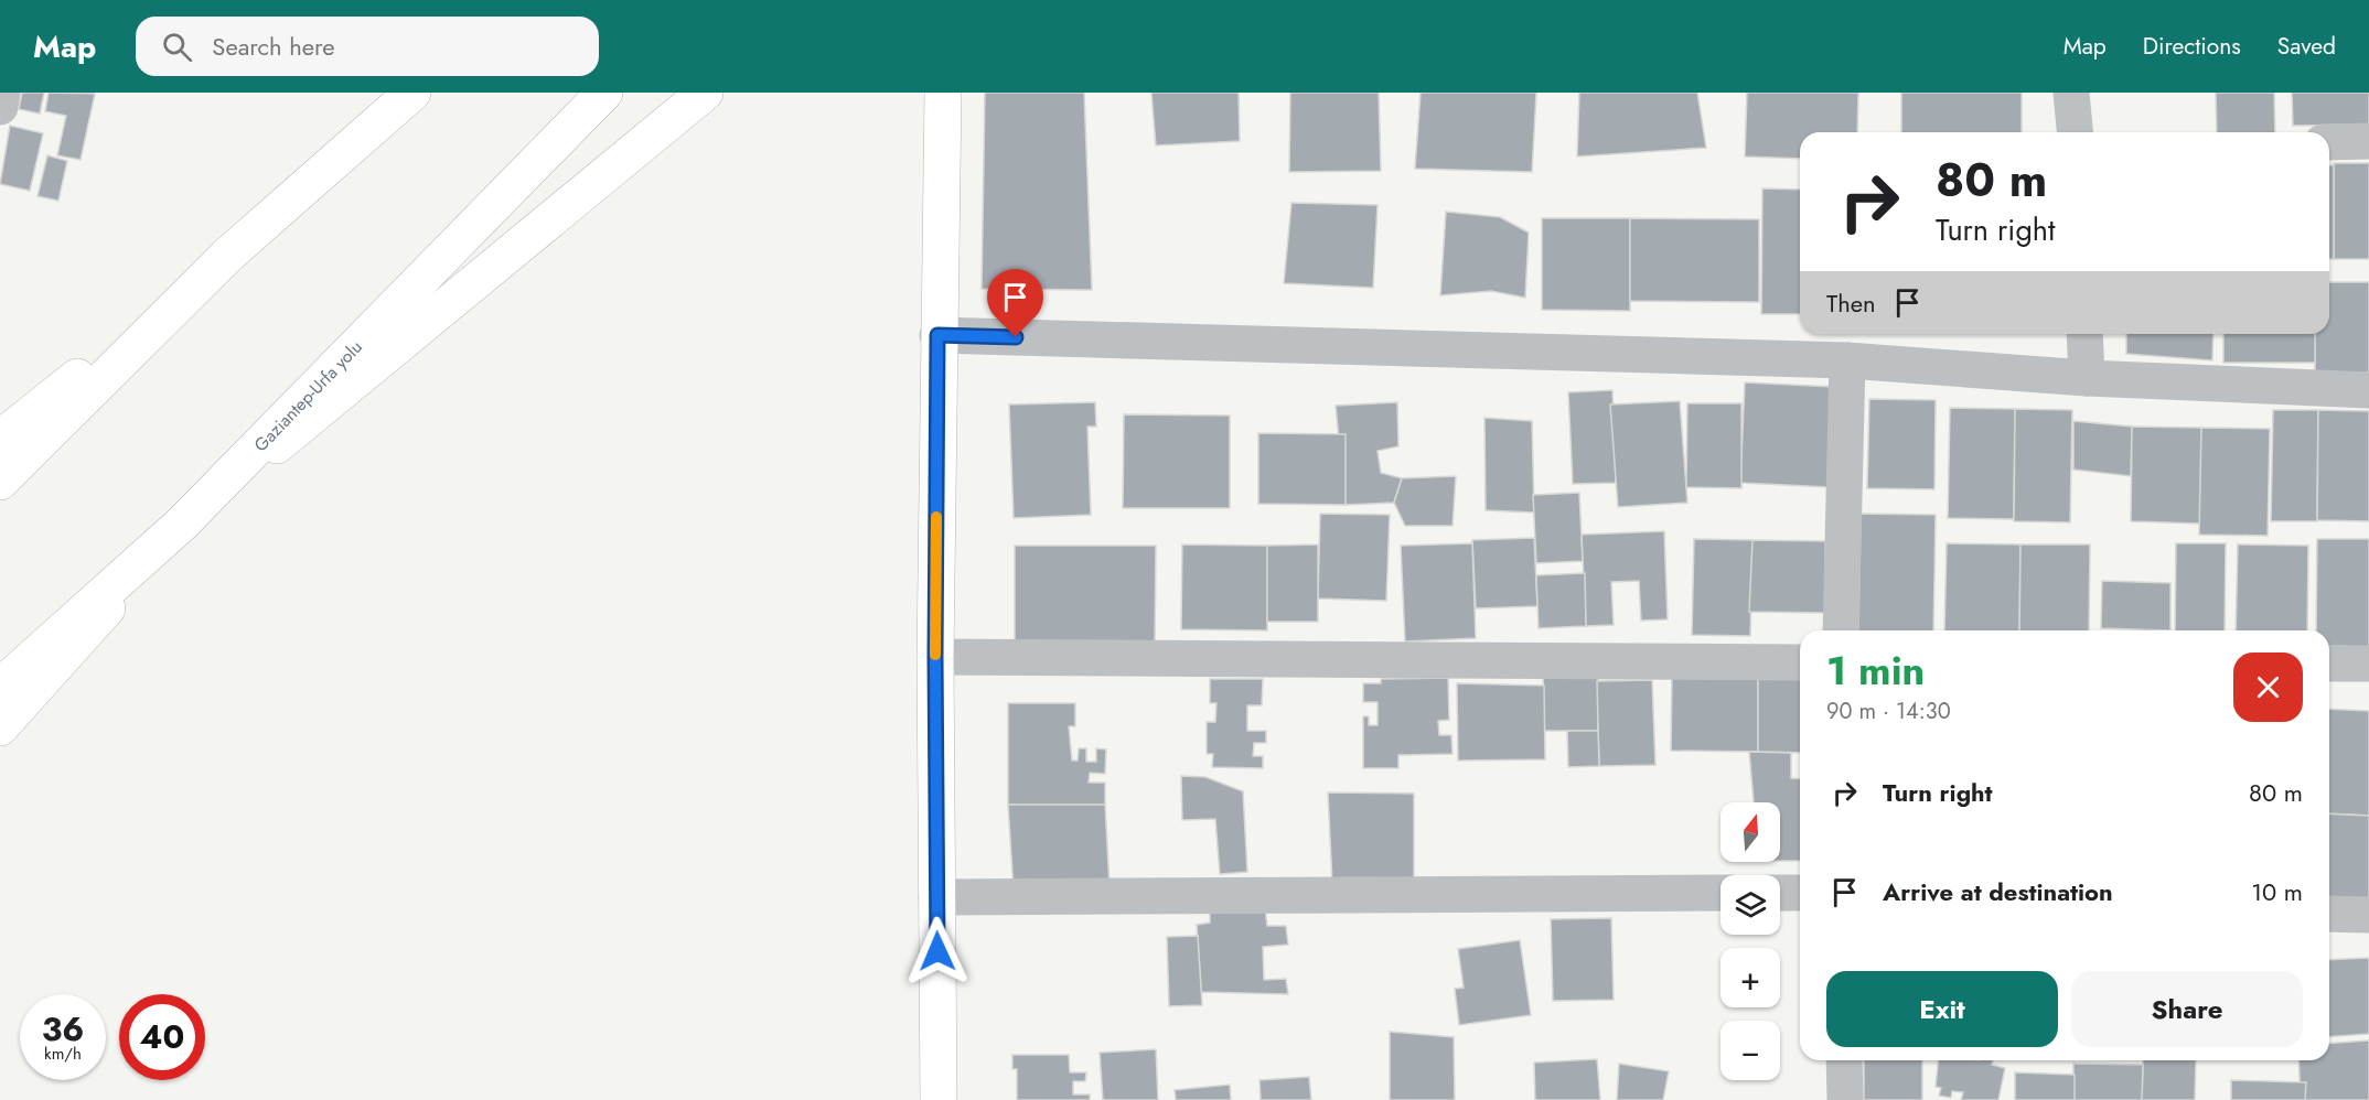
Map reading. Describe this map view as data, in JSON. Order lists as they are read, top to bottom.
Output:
{
  "streets": {
    "main road": ["Gaziantep-Urfa yolu"]
  },
  "north": "top",
  "page": {
    "header": "Map",
    "search": "Search here",
    "nav": ["Map", "Directions", "Saved"],
    "turn": ["80 m", "Turn right"],
    "then": "Then",
    "heading": ["1 min", "90 m · 14:30"],
    "list": [
      {
        "name": "Turn right",
        "value": "80 m"
      },
      {
        "name": "Arrive at destination",
        "value": "10 m"
      }
    ],
    "map_buttons": ["+", "−"],
    "buttons": ["Exit", "Share"],
    "speed": "36 km/h",
    "limit": "40"
  }
}
